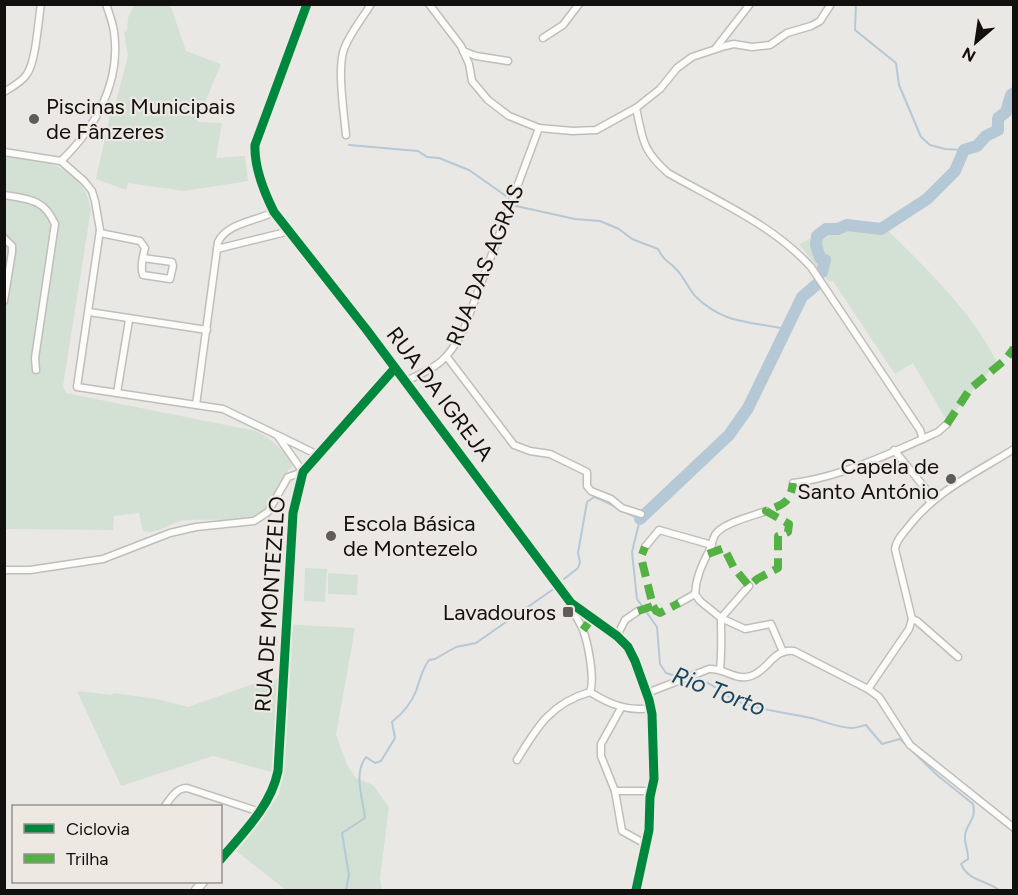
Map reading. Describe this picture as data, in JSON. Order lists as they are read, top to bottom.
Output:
{
  "streets": {
    "street": ["RUA DAS AGRAS", "RUA DA IGREJA", "RUA DE MONTEZELO"]
  },
  "crossings": [
    ["RUA DAS AGRAS", "RUA DA IGREJA"],
    ["RUA DA IGREJA", "RUA DE MONTEZELO"]
  ],
  "water": ["Rio Torto"],
  "places": {
    "other": ["Piscinas Municipais de Fânzeres", "Capela de Santo António", "Escola Básica de Montezelo"],
    "transit": ["Lavadouros"]
  },
  "legend": ["Ciclovia", "Trilha"],
  "north": "bottom left"
}
